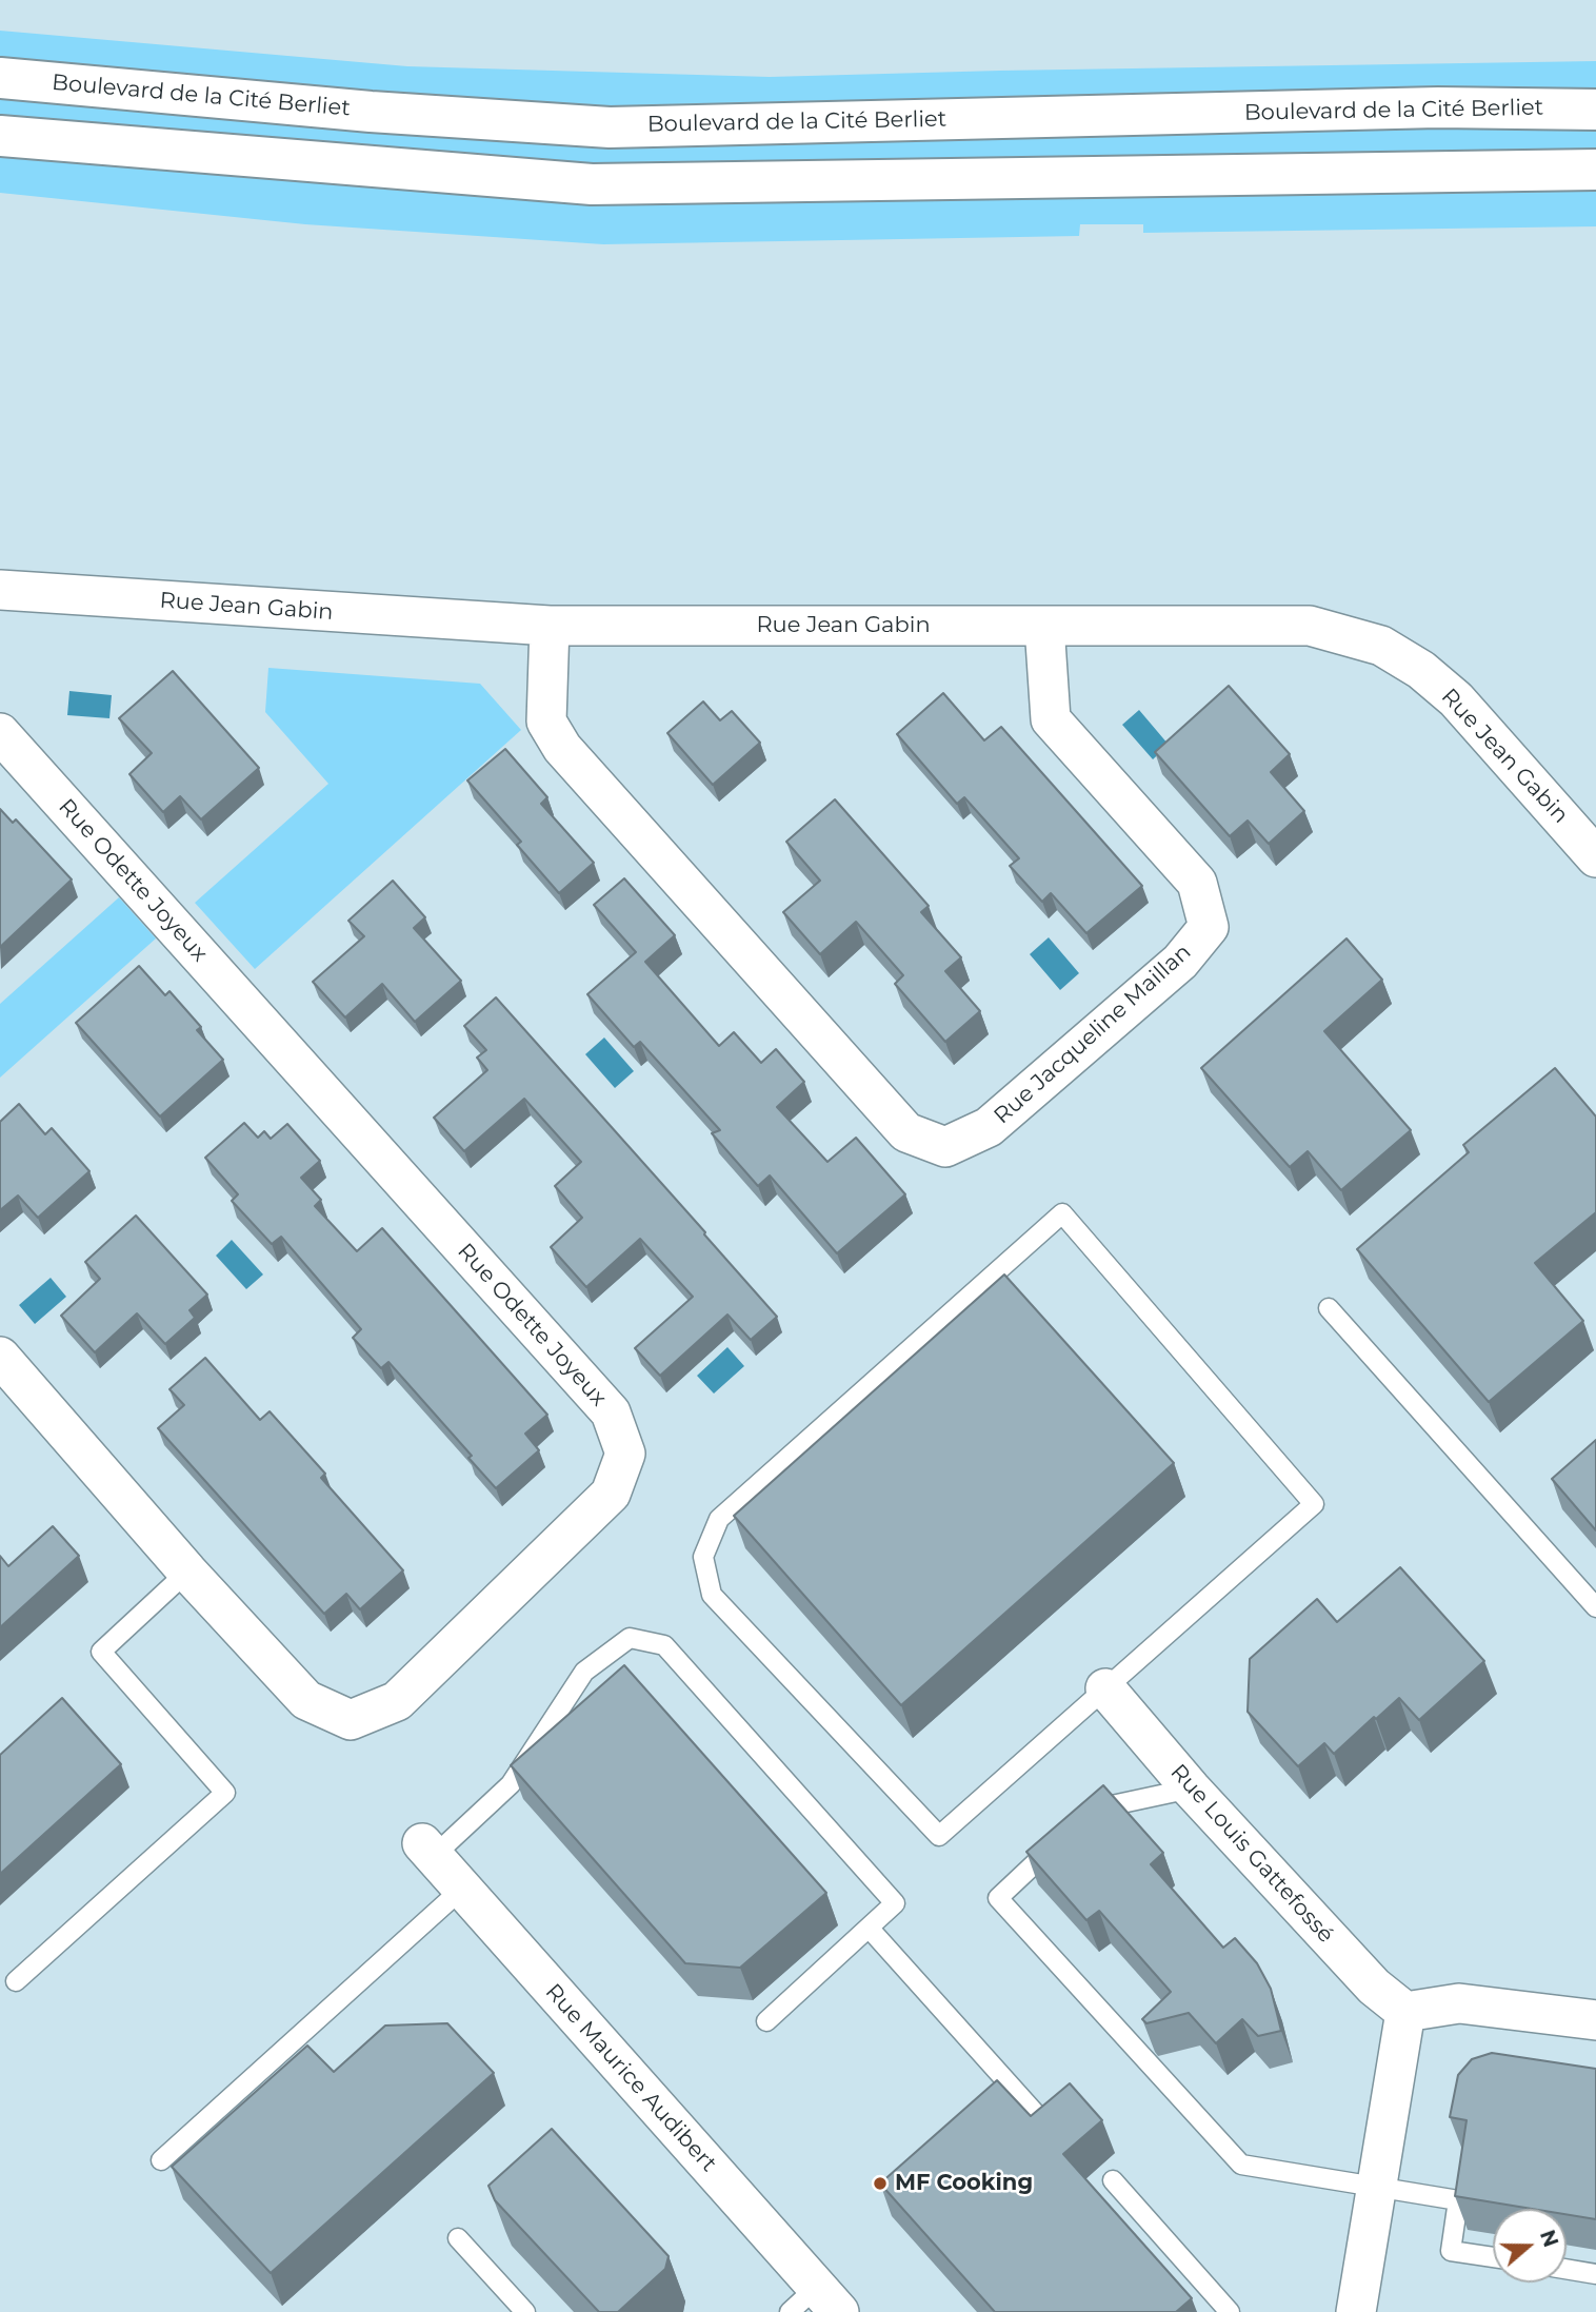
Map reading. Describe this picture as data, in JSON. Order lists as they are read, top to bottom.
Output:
{
  "streets": {
    "main road": ["Boulevard de la Cité Berliet"],
    "street": [
      "Rue Jean Gabin",
      "Rue Odette Joyeux",
      "Rue Jacqueline Maillan",
      "Rue Louis Gattefossé",
      "Rue Maurice Audibert"
    ]
  },
  "crossings": [
    ["Rue Jean Gabin", "Rue Jacqueline Maillan"]
  ],
  "places": ["MF Cooking"],
  "north": "right"
}
